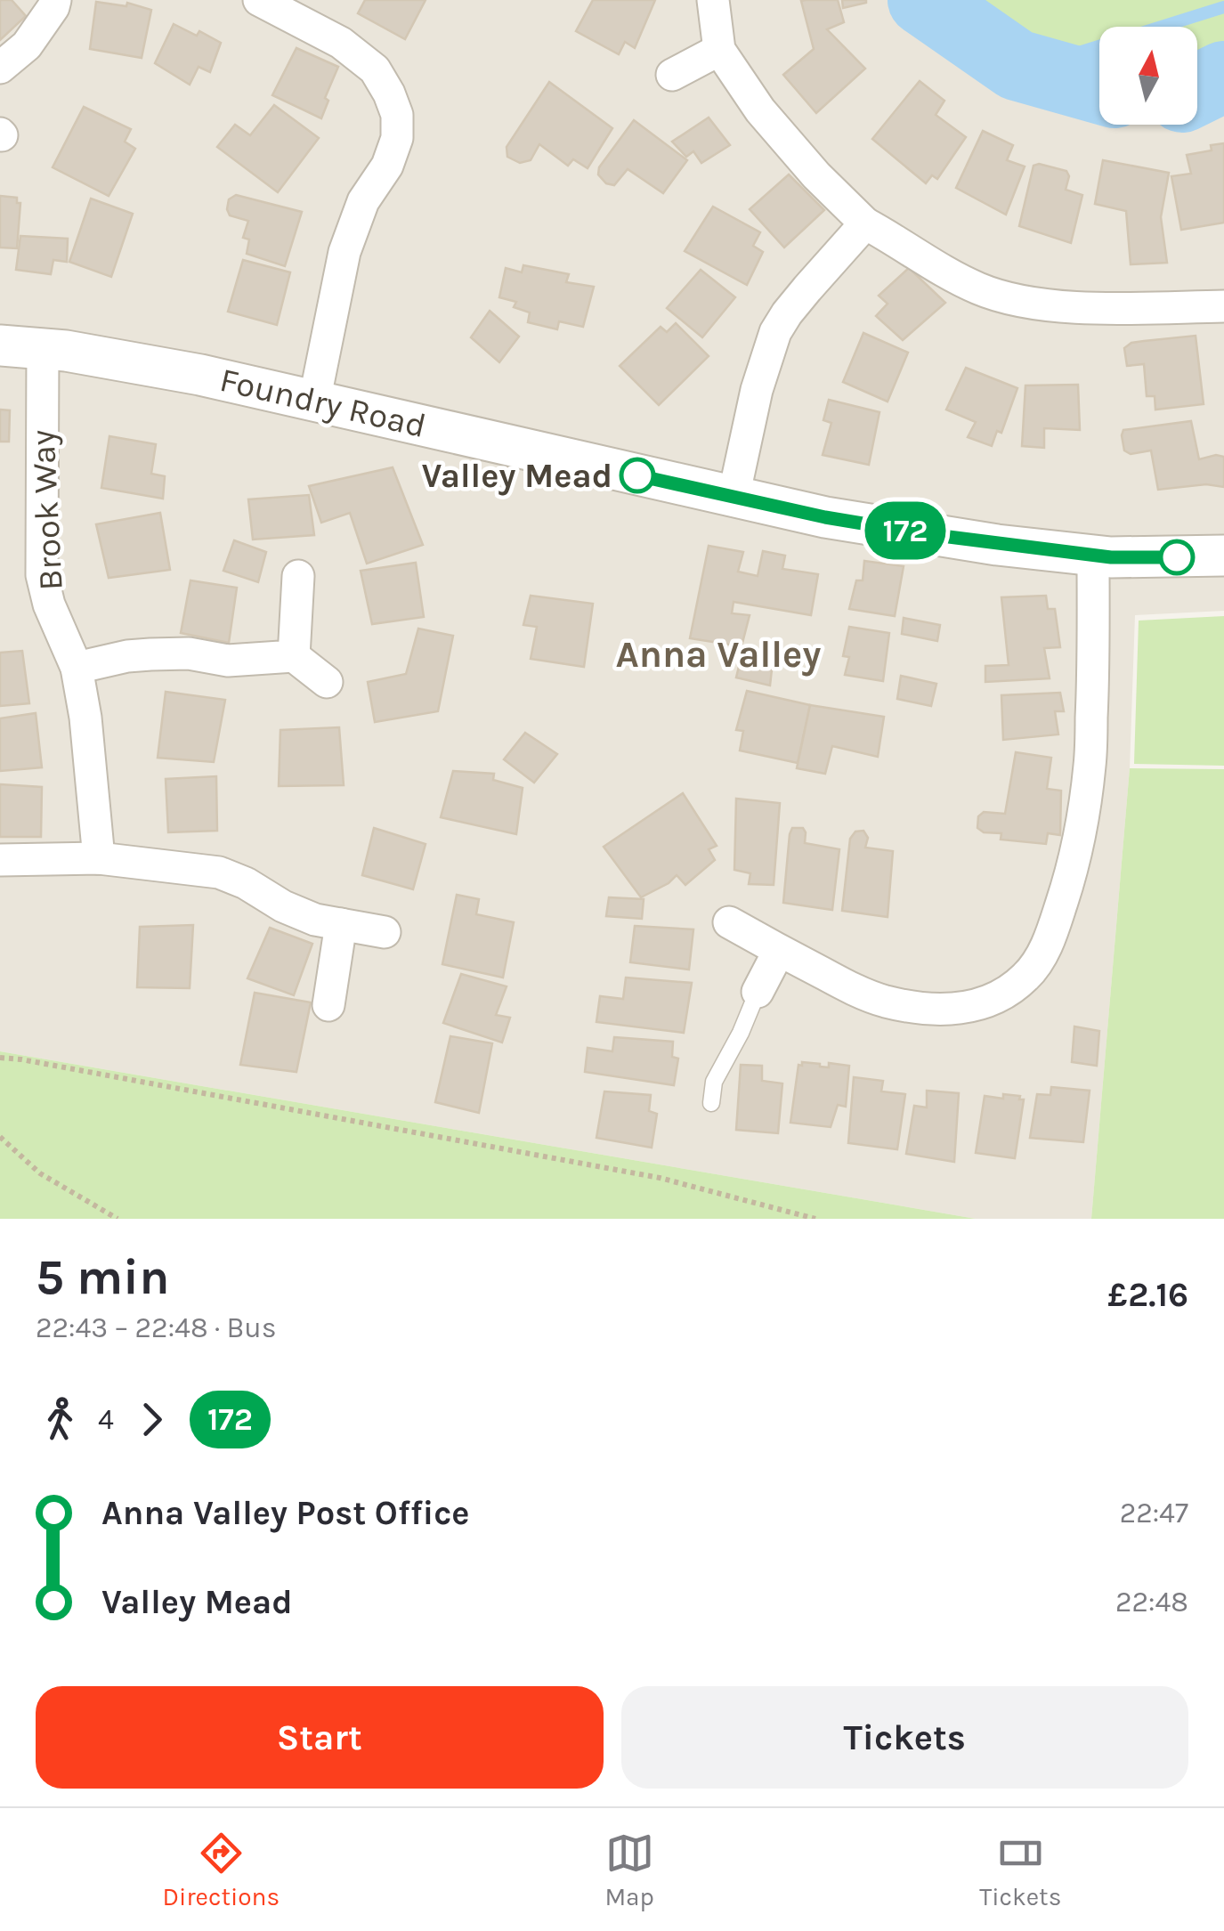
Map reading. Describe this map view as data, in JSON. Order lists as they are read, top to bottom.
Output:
{
  "streets": {
    "street": ["Foundry Road", "Brook Way"]
  },
  "crossings": [
    ["Foundry Road", "Brook Way"]
  ],
  "districts": ["Anna Valley"],
  "places": ["Valley Mead"],
  "lines": ["bus line 172"],
  "north": "top",
  "page": {
    "on_map": "172",
    "heading": ["5 min", "22:43 – 22:48 · Bus", "£2.16"],
    "legs": ["4", "172"],
    "list": [
      {
        "name": "Anna Valley Post Office",
        "value": "22:47"
      },
      {
        "name": "Valley Mead",
        "value": "22:48"
      }
    ],
    "buttons": ["Start", "Tickets"],
    "tabs": ["Directions", "Map", "Tickets"]
  }
}
